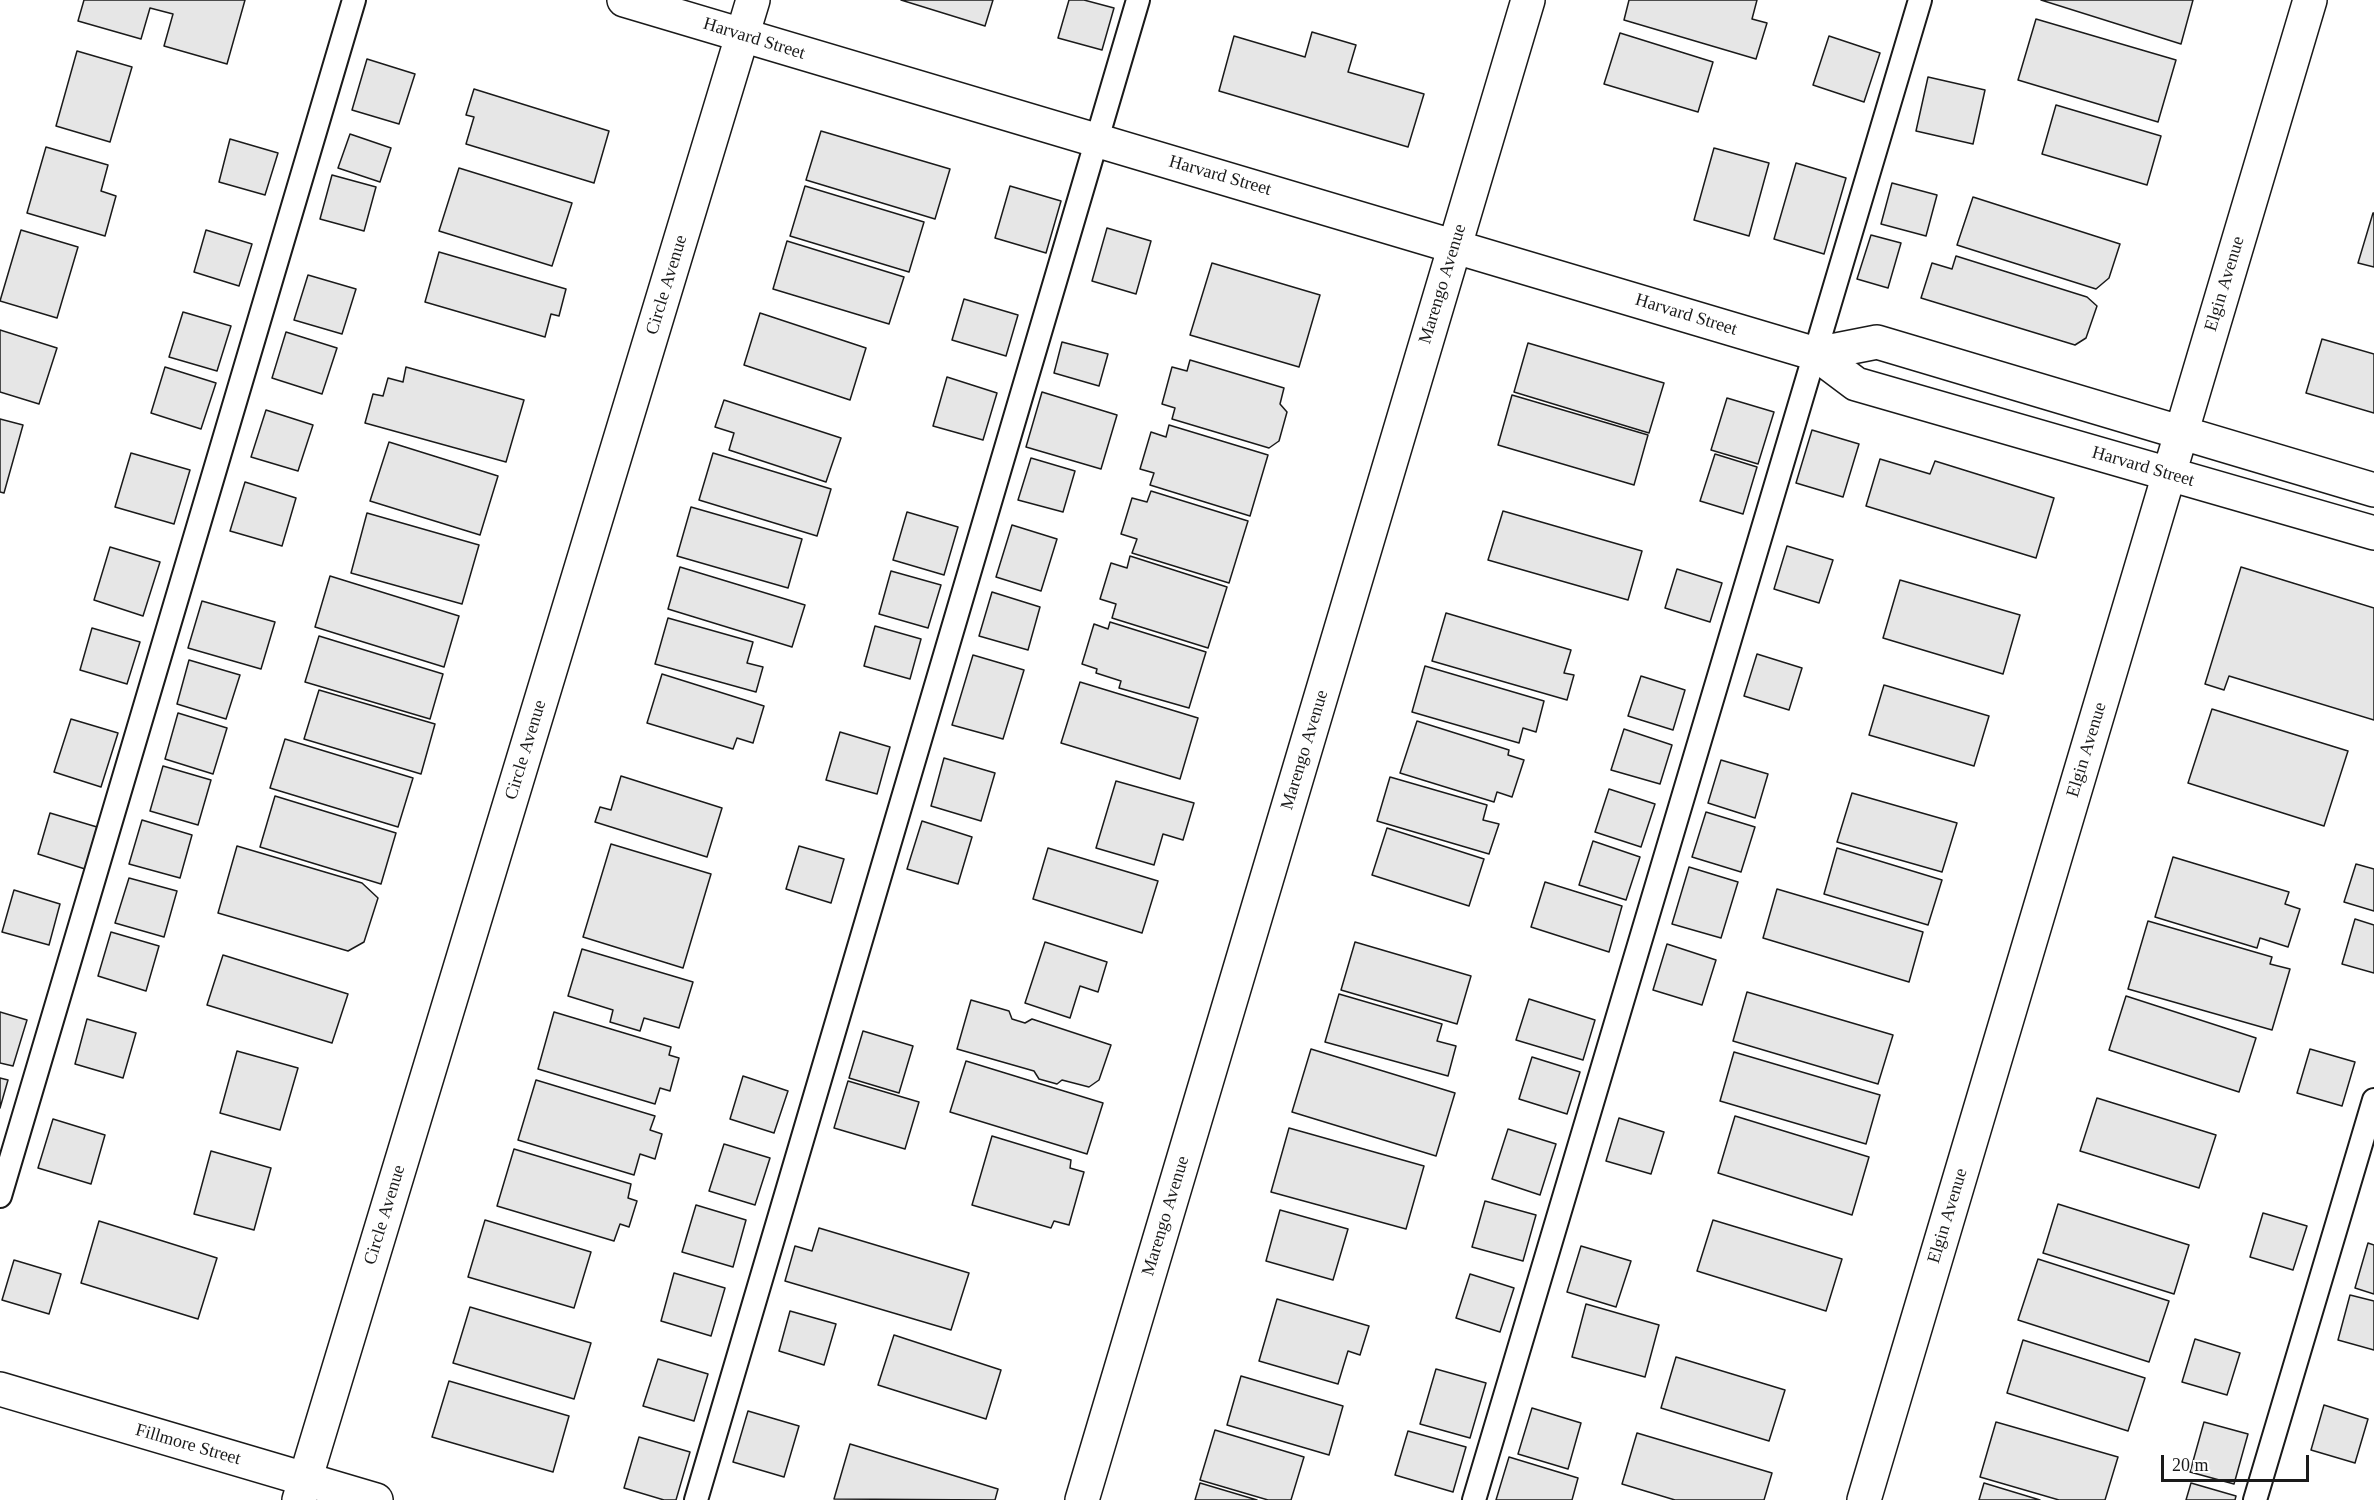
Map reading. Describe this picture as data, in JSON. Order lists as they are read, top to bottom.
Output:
{
  "streets": {
    "street": [
      "Harvard Street",
      "Marengo Avenue",
      "Elgin Avenue",
      "Circle Avenue",
      "Fillmore Street"
    ]
  },
  "crossings": [
    ["Harvard Street", "Marengo Avenue"],
    ["Harvard Street", "Elgin Avenue"],
    ["Harvard Street", "Circle Avenue"],
    ["Circle Avenue", "Fillmore Street"]
  ],
  "scale_bar": "20 m"
}
